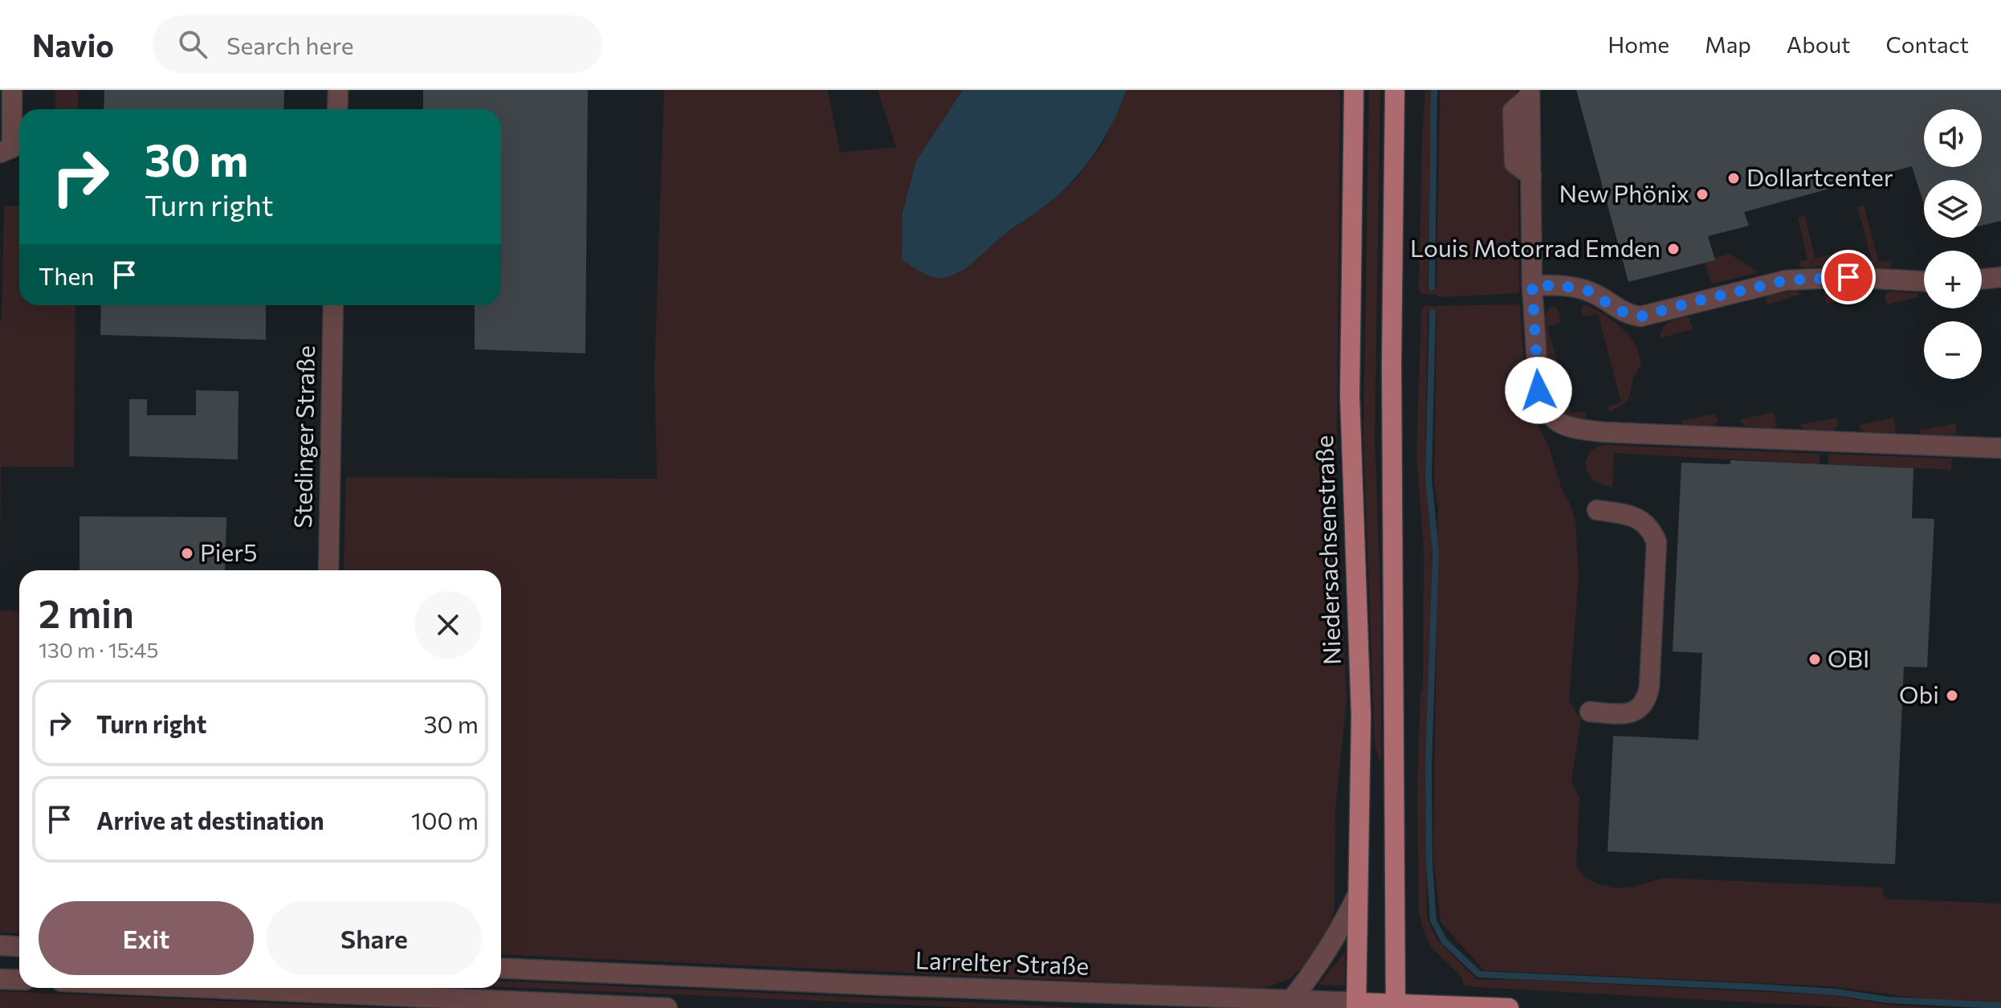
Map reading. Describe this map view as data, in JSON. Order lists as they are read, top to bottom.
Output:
{
  "streets": {
    "main road": ["Niedersachsenstraße", "Larrelter Straße"],
    "street": ["Stedinger Straße"]
  },
  "crossings": [
    ["Niedersachsenstraße", "Larrelter Straße"]
  ],
  "places": [
    "Dollartcenter",
    "New Phönix",
    "Louis Motorrad Emden",
    "Pier5",
    "OBI",
    "Obi"
  ],
  "page": {
    "header": "Navio",
    "search": "Search here",
    "nav": [
      "Home",
      "Map",
      "About",
      "Contact"
    ],
    "map_buttons": ["+", "−"],
    "turn": ["30 m", "Turn right"],
    "then": "Then",
    "heading": ["2 min", "130 m · 15:45"],
    "list": [
      {
        "name": "Turn right",
        "value": "30 m"
      },
      {
        "name": "Arrive at destination",
        "value": "100 m"
      }
    ],
    "buttons": ["Exit", "Share"]
  }
}
